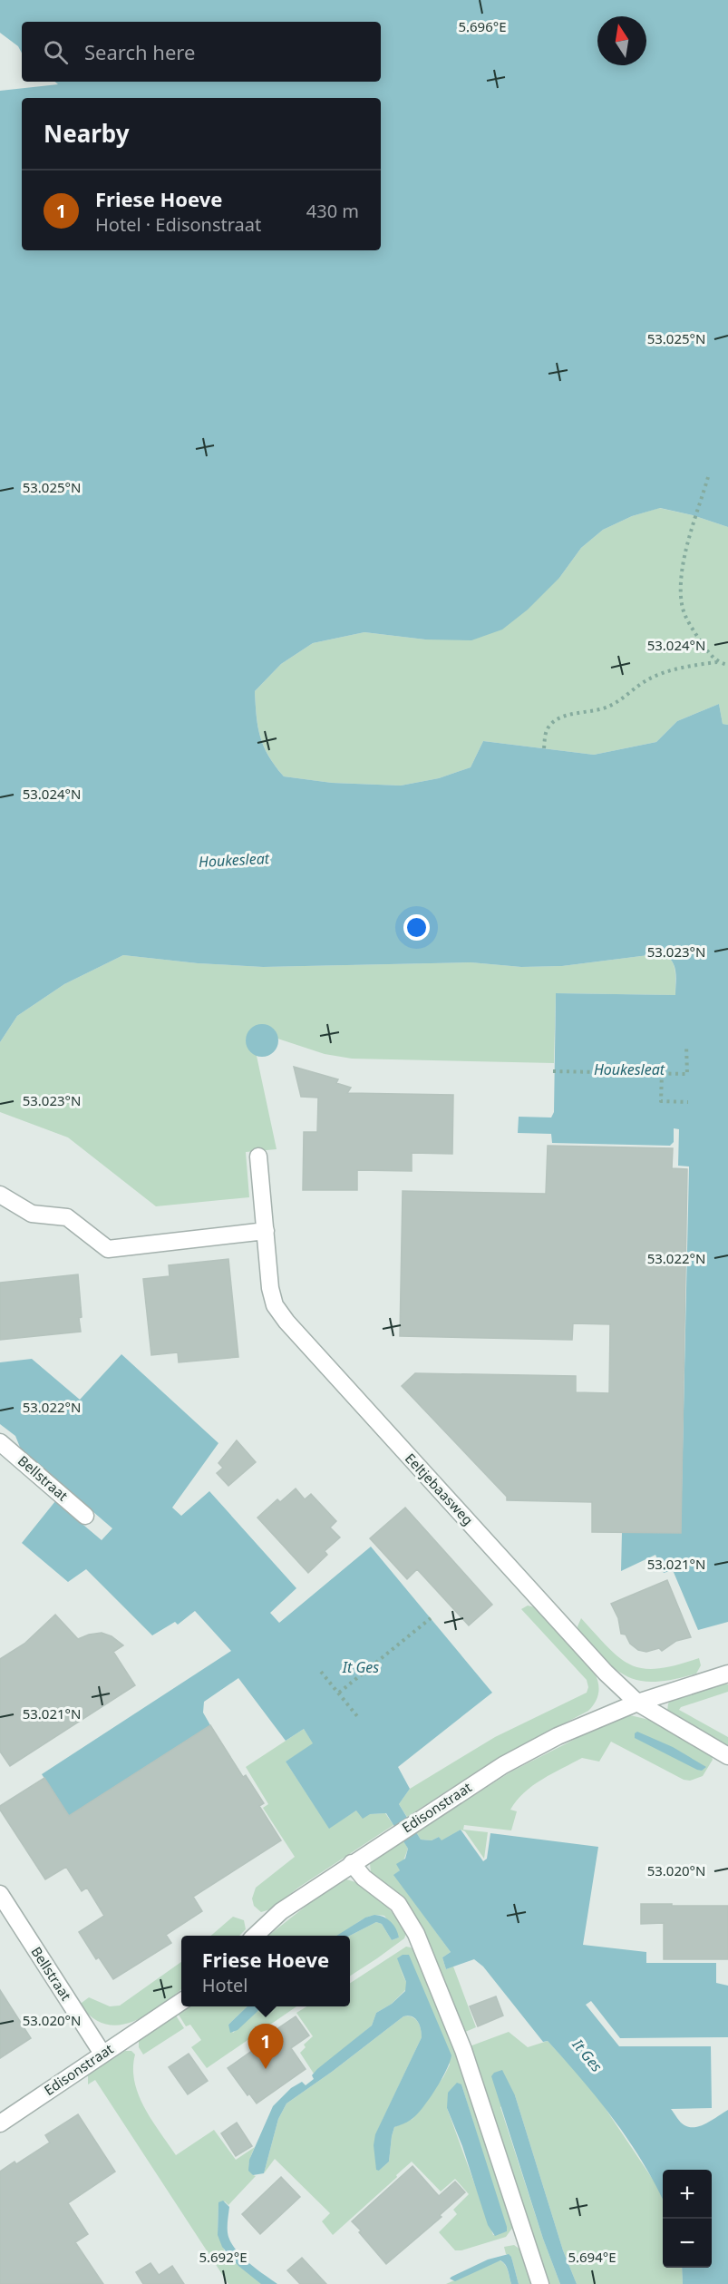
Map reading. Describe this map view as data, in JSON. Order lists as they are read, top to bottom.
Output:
{
  "streets": {
    "street": ["Bellstraat", "Eeltjebaasweg", "Edisonstraat"]
  },
  "crossings": [
    ["Bellstraat", "Edisonstraat"],
    ["Eeltjebaasweg", "Edisonstraat"]
  ],
  "water": ["Houkesleat", "It Ges"],
  "north": "top",
  "page": {
    "search": "Search here",
    "heading": "Nearby",
    "list": [
      {
        "mark": "1",
        "name": "Friese Hoeve",
        "note": "Hotel · Edisonstraat",
        "value": "430 m"
      }
    ],
    "popup": ["Friese Hoeve", "Hotel"],
    "pins": "1",
    "map_buttons": ["+", "−"]
  },
  "coordinates": [
    "5.696°E",
    "53.025°N",
    "53.024°N",
    "53.023°N",
    "53.022°N",
    "53.021°N",
    "53.020°N",
    "5.692°E",
    "5.694°E"
  ]
}
